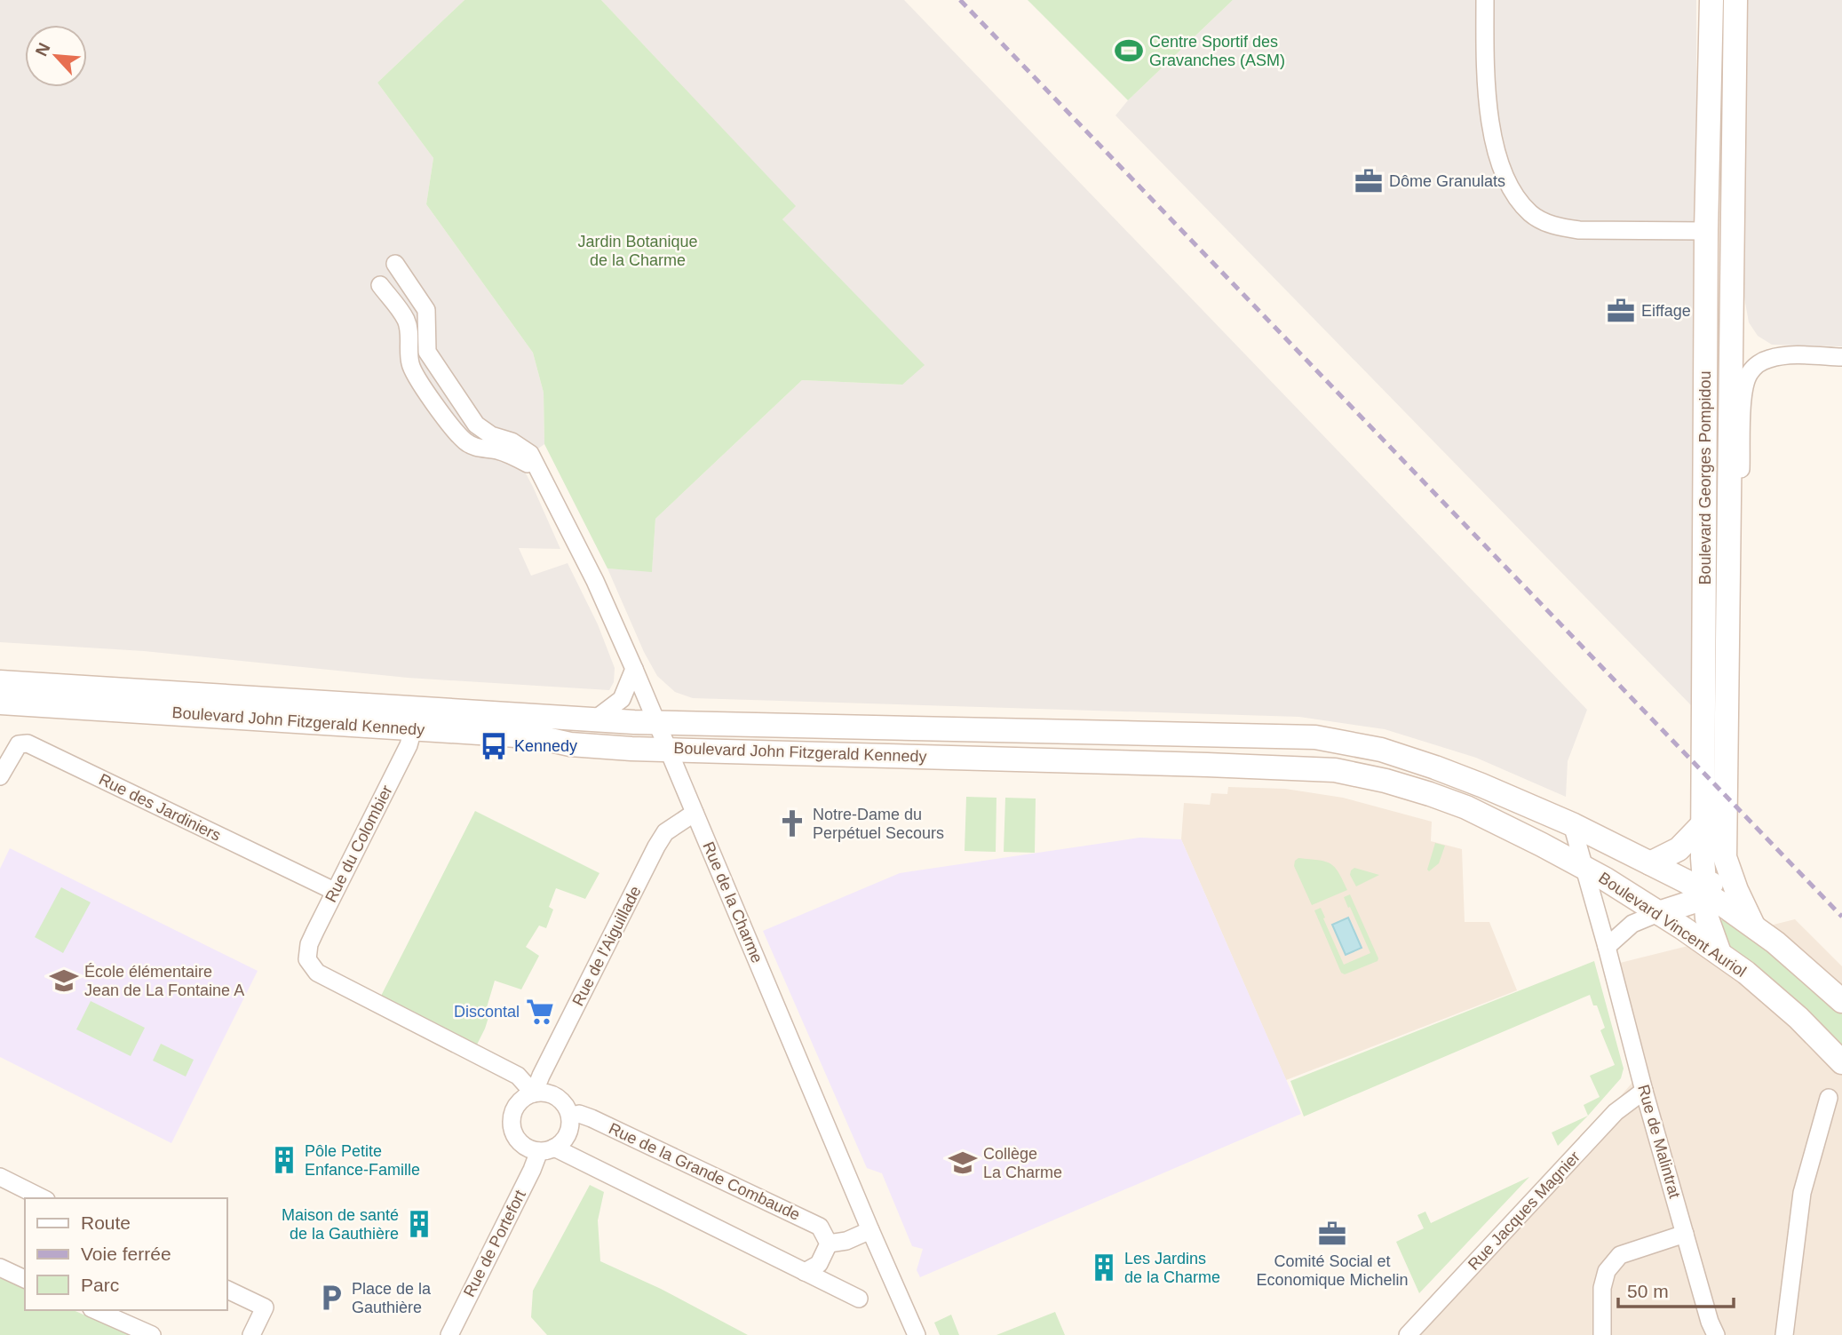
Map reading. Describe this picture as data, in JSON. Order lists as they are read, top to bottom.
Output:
{
  "streets": {
    "main road": ["Boulevard Georges Pompidou", "Boulevard John Fitzgerald Kennedy", "Boulevard Vincent Auriol"],
    "street": [
      "Rue des Jardiniers",
      "Rue du Colombier",
      "Rue de la Charme",
      "Rue de l'Aiguillade",
      "Rue de Malintrat",
      "Rue de la Grande Combaude",
      "Rue Jacques Magnier",
      "Rue de Portefort"
    ]
  },
  "crossings": [
    ["Boulevard Georges Pompidou", "Boulevard Vincent Auriol"],
    ["Boulevard John Fitzgerald Kennedy", "Rue du Colombier"],
    ["Boulevard John Fitzgerald Kennedy", "Rue de la Charme"],
    ["Boulevard John Fitzgerald Kennedy", "Boulevard Vincent Auriol"],
    ["Boulevard John Fitzgerald Kennedy", "Rue de Malintrat"],
    ["Rue des Jardiniers", "Rue du Colombier"],
    ["Rue du Colombier", "Rue de l'Aiguillade"],
    ["Rue du Colombier", "Rue de la Grande Combaude"],
    ["Rue du Colombier", "Rue de Portefort"],
    ["Rue de la Charme", "Rue de l'Aiguillade"],
    ["Boulevard Vincent Auriol", "Rue de Malintrat"],
    ["Rue de l'Aiguillade", "Rue de la Grande Combaude"],
    ["Rue de l'Aiguillade", "Rue de Portefort"],
    ["Rue de Malintrat", "Rue Jacques Magnier"],
    ["Rue de la Grande Combaude", "Rue de Portefort"]
  ],
  "parks": ["Jardin Botanique de la Charme"],
  "places": {
    "sports": ["Centre Sportif des Gravanches (ASM)"],
    "office": ["Dôme Granulats", "Eiffage", "Comité Social et Economique Michelin"],
    "bus stop": ["Kennedy"],
    "church": ["Notre-Dame du Perpétuel Secours"],
    "school or university": ["École élémentaire Jean de La Fontaine A", "Collège La Charme"],
    "supermarket": ["Discontal"],
    "building": ["Pôle Petite Enfance-Famille", "Maison de santé de la Gauthière", "Les Jardins de la Charme"],
    "parking": ["Place de la Gauthière"]
  },
  "legend": ["Route", "Voie ferrée", "Parc"],
  "scale_bar": "50 m",
  "north": "top left"
}
